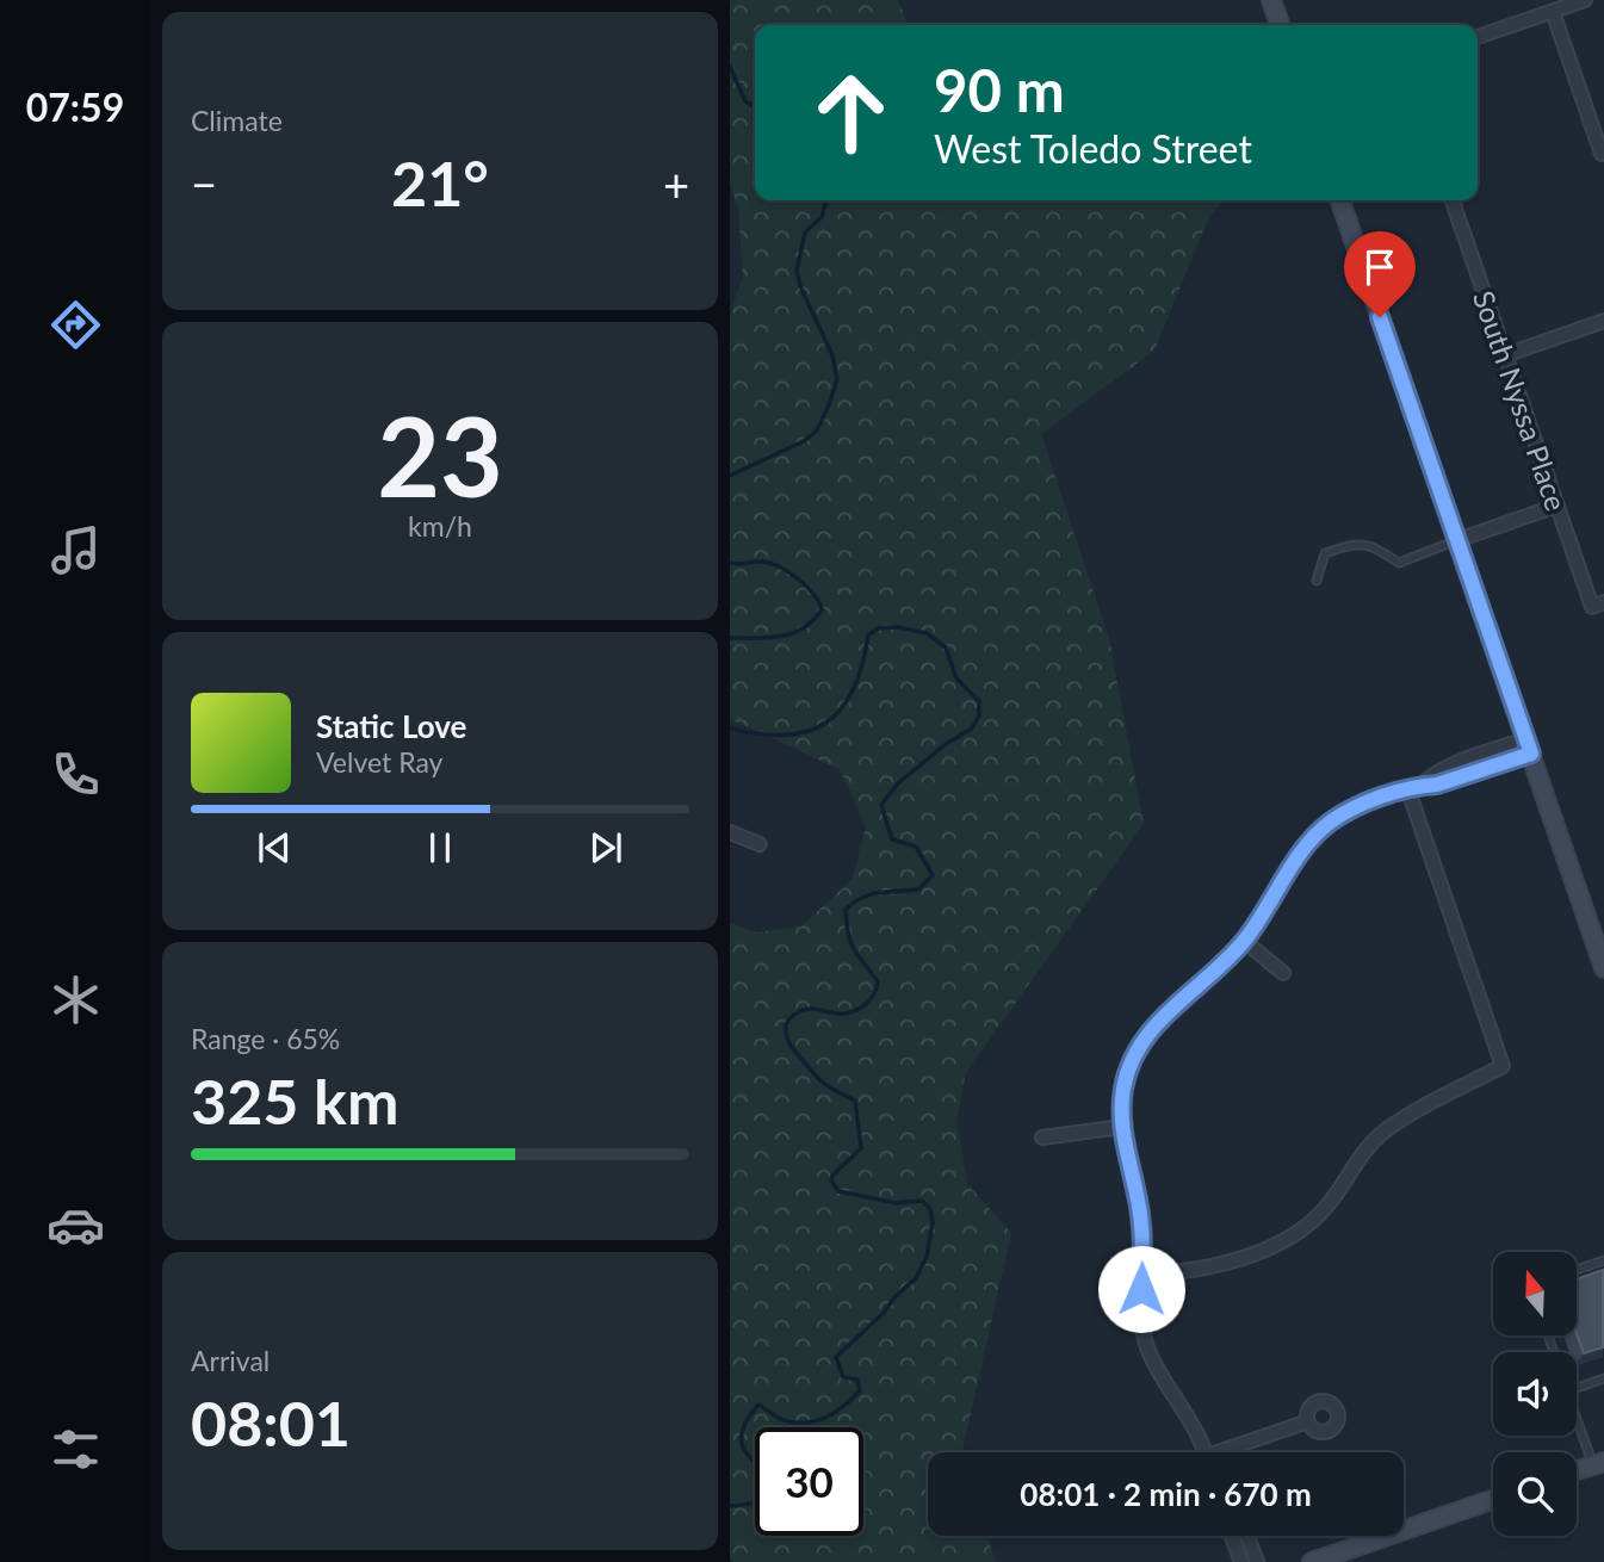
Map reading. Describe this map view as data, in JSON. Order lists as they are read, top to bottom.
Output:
{
  "streets": {
    "street": ["South Nyssa Place"]
  },
  "north": "top",
  "page": {
    "tabs": "07:59",
    "tile": [
      "Climate",
      ["23", "km/h"],
      ["Range · 65%", "325 km"],
      ["Arrival", "08:01"]
    ],
    "turn": ["90 m", "West Toledo Street"],
    "heat": ["−", "21°", "+"],
    "song": ["Static Love", "Velvet Ray"],
    "limit": "30",
    "trip": "08:01 · 2 min · 670 m"
  }
}
